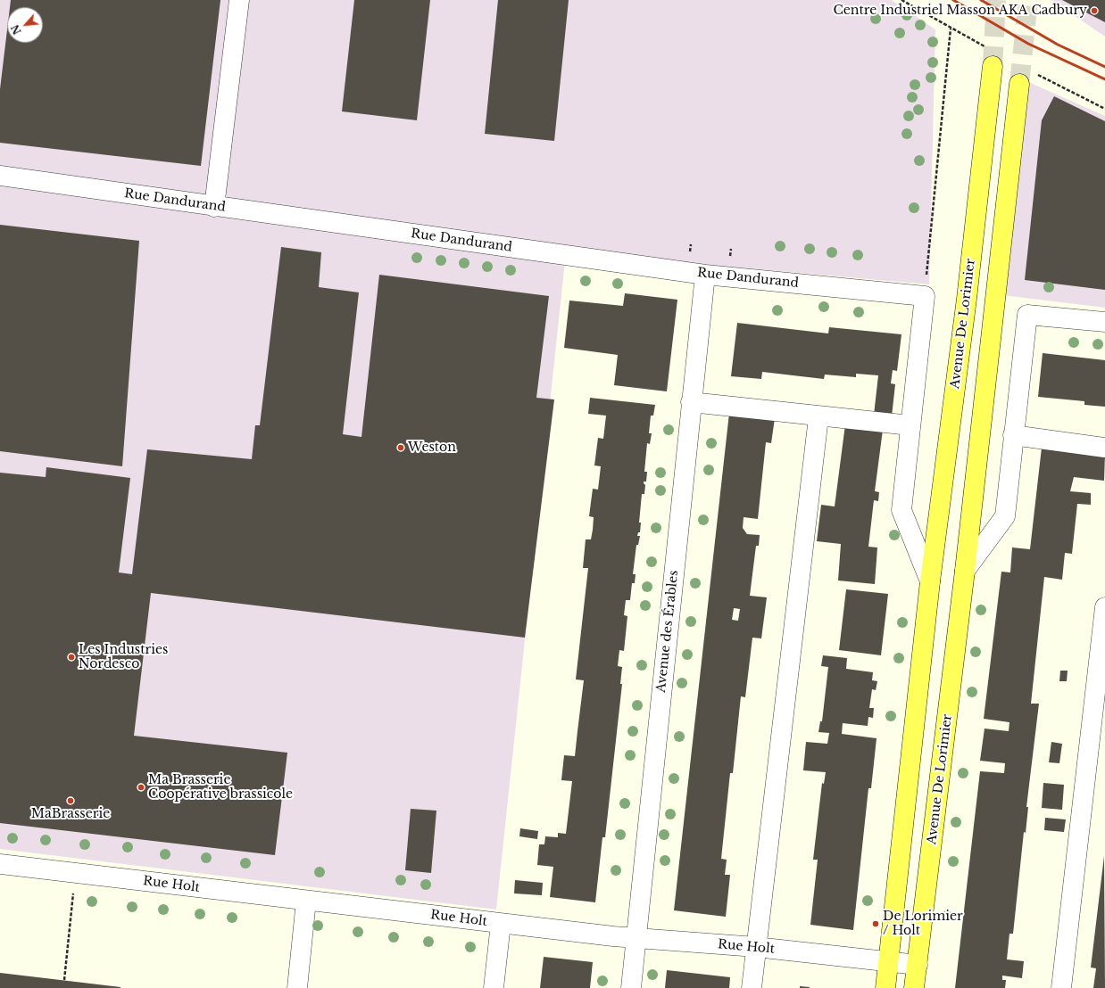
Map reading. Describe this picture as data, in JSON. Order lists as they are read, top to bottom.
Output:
{
  "streets": {
    "main road": ["Avenue De Lorimier"],
    "street": ["Rue Dandurand", "Avenue des Érables", "Rue Holt"]
  },
  "crossings": [
    ["Rue Dandurand", "Avenue De Lorimier"],
    ["Rue Dandurand", "Avenue des Érables"],
    ["Avenue De Lorimier", "Rue Holt"],
    ["Avenue des Érables", "Rue Holt"]
  ],
  "places": [
    "Centre Industriel Masson AKA Cadbury",
    "Weston",
    "Les Industries Nordesco",
    "Ma Brasserie Coopérative brassicole",
    "MaBrasserie",
    "De Lorimier / Holt"
  ],
  "north": "bottom left"
}
